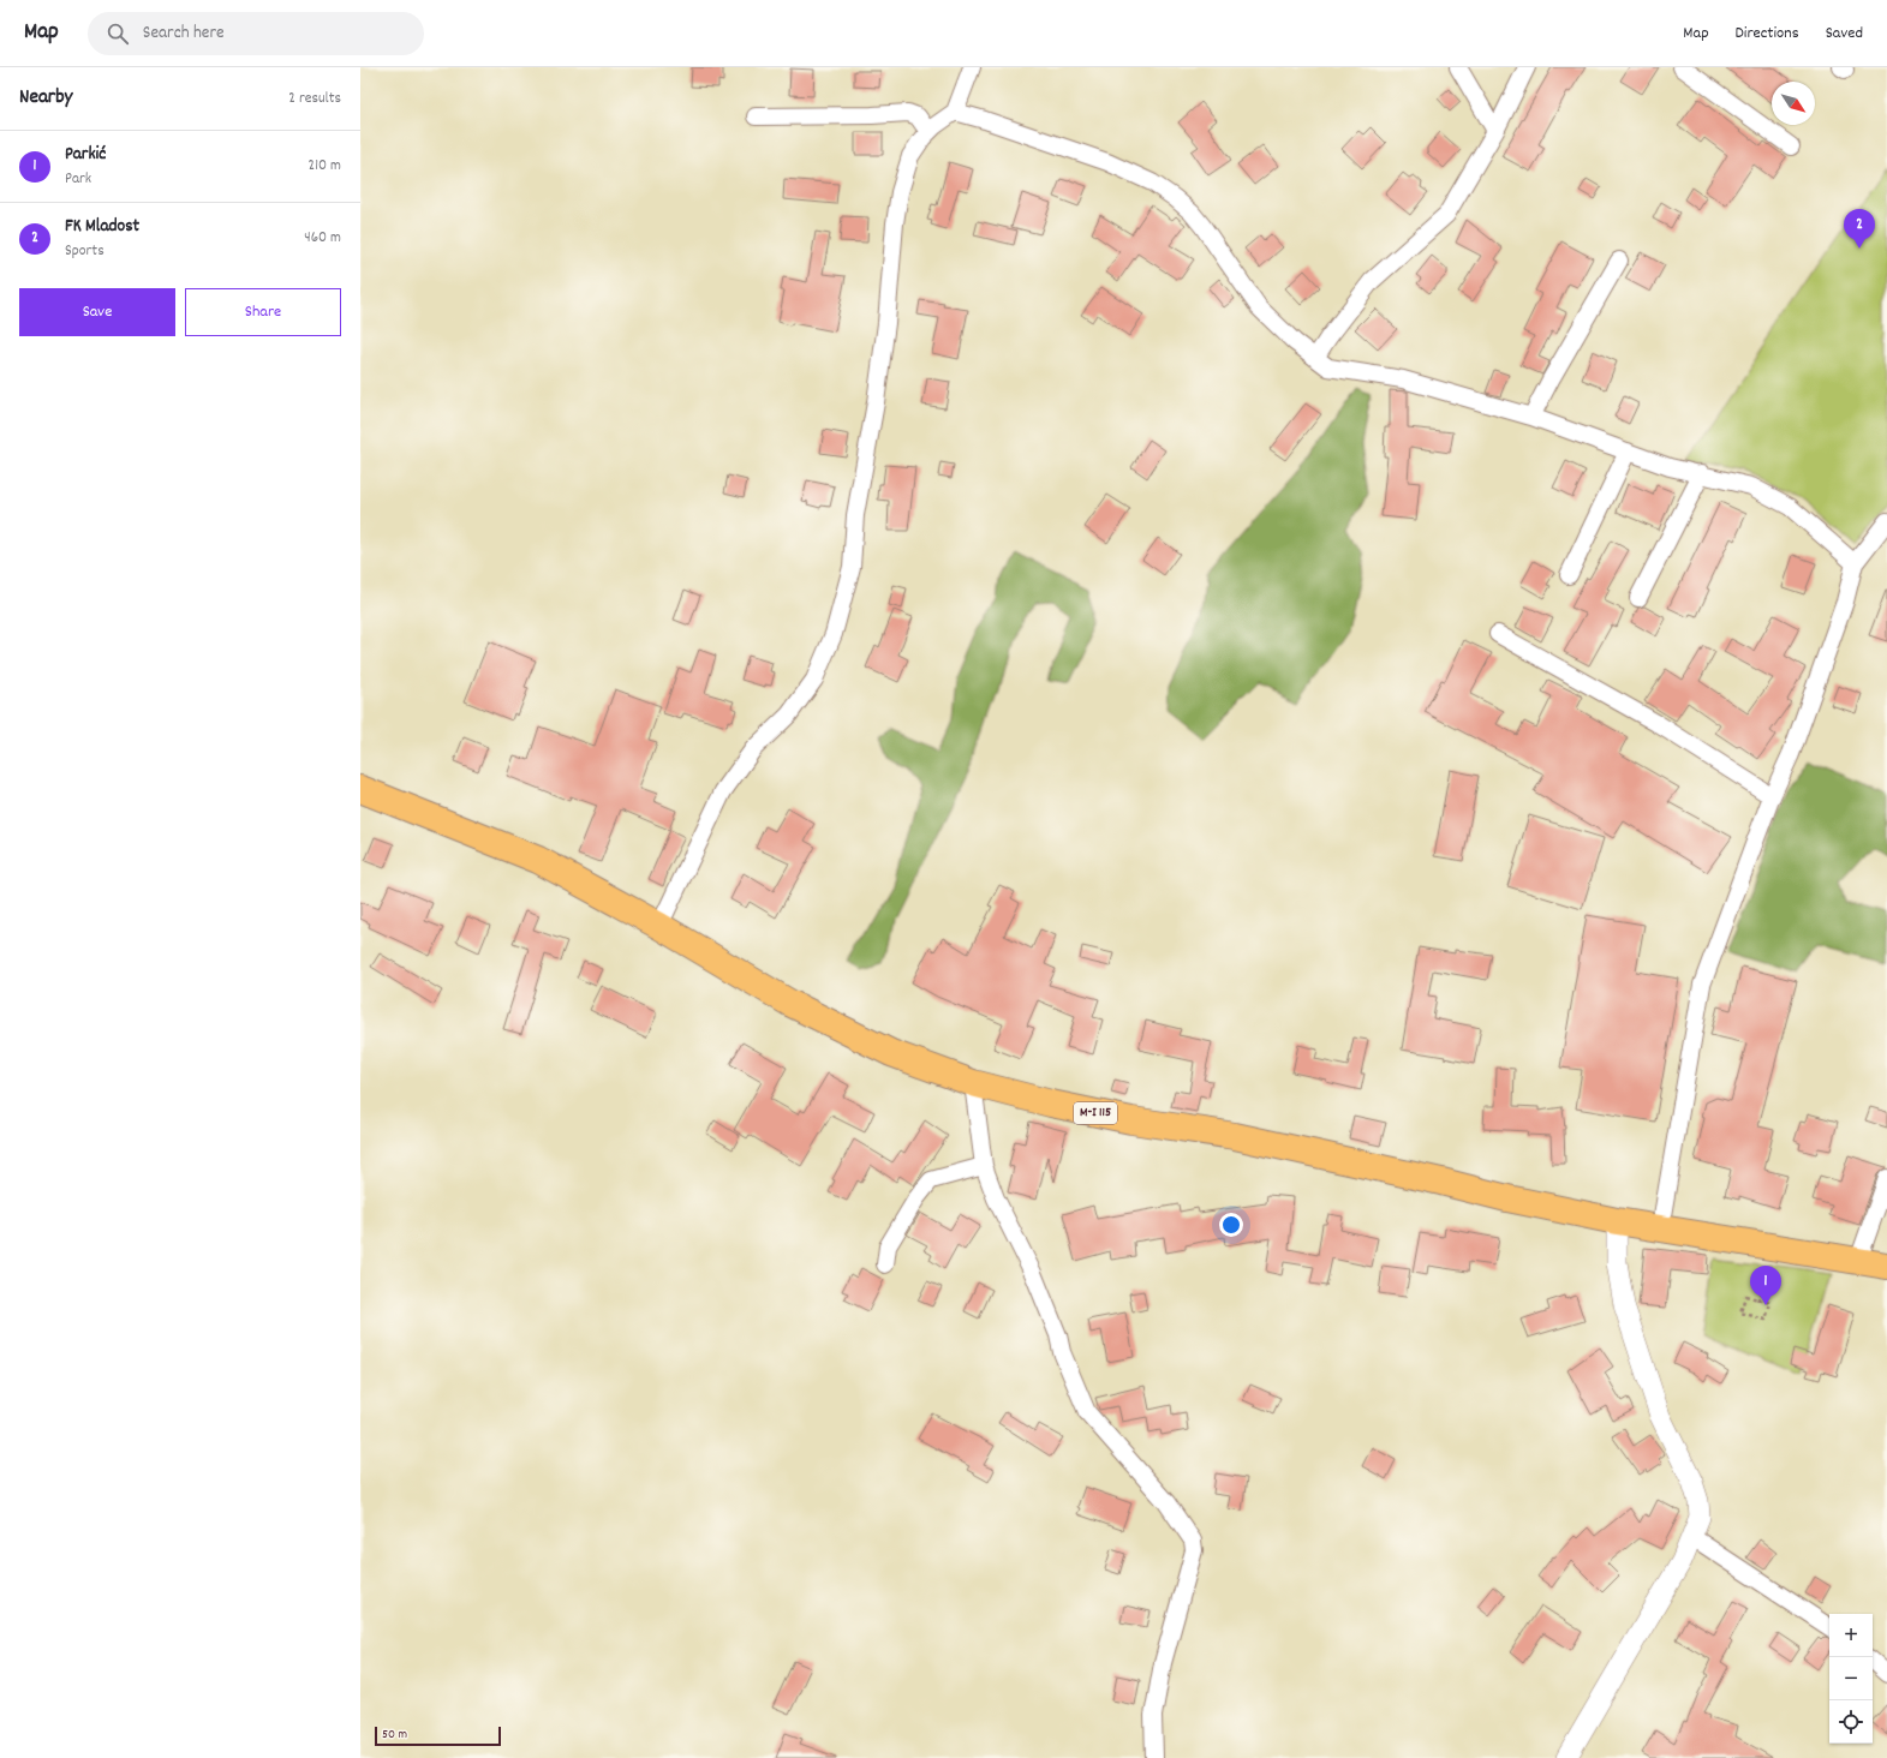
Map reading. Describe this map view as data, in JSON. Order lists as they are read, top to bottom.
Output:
{
  "streets": {
    "main road": ["M-I 115"]
  },
  "scale_bar": "50 m",
  "north": "bottom right",
  "page": {
    "header": "Map",
    "search": "Search here",
    "nav": ["Map", "Directions", "Saved"],
    "heading": ["Nearby", "2 results"],
    "list": [
      {
        "mark": "1",
        "name": "Parkić",
        "note": "Park",
        "value": "210 m"
      },
      {
        "mark": "2",
        "name": "FK Mladost",
        "note": "Sports",
        "value": "460 m"
      }
    ],
    "pins": ["2", "1"],
    "buttons": ["Save", "Share"],
    "map_buttons": ["+", "−"],
    "scale": "50 m"
  }
}
